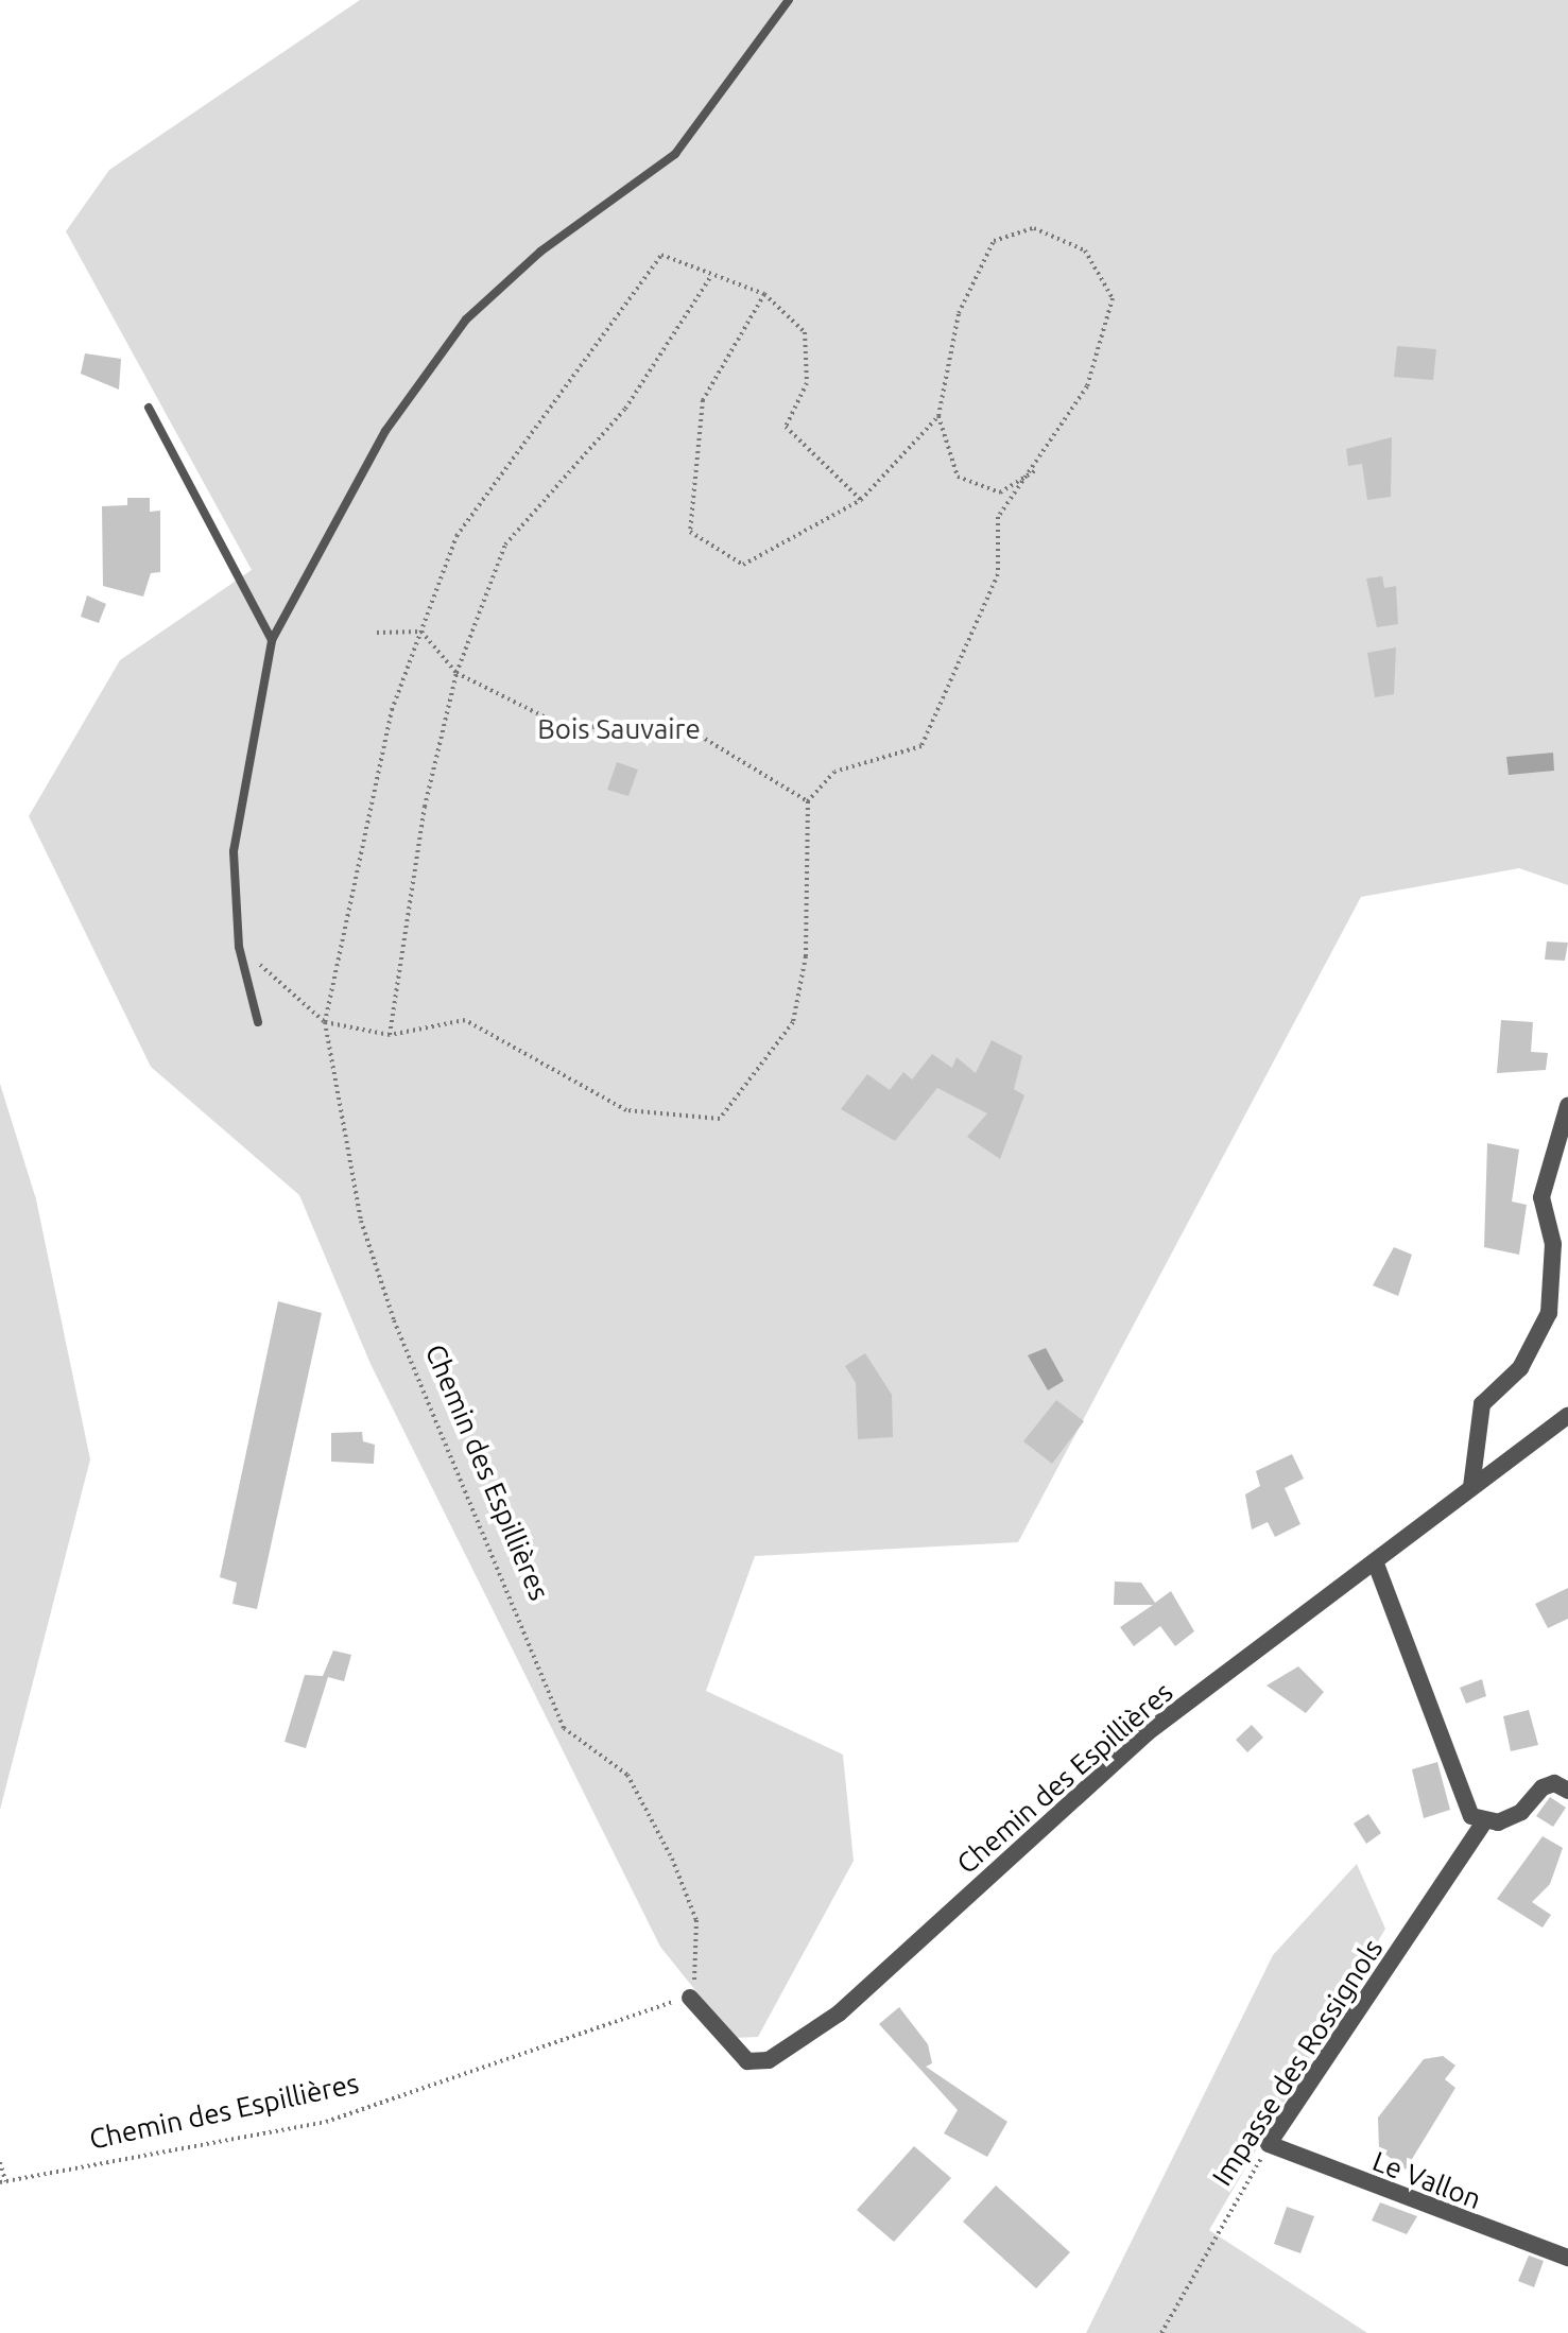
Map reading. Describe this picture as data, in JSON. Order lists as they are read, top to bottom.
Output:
{
  "streets": {
    "street": ["Chemin des Espillières", "Impasse des Rossignols", "Le Vallon"]
  },
  "crossings": [
    ["Impasse des Rossignols", "Le Vallon"]
  ],
  "parks": ["Bois Sauvaire"]
}
